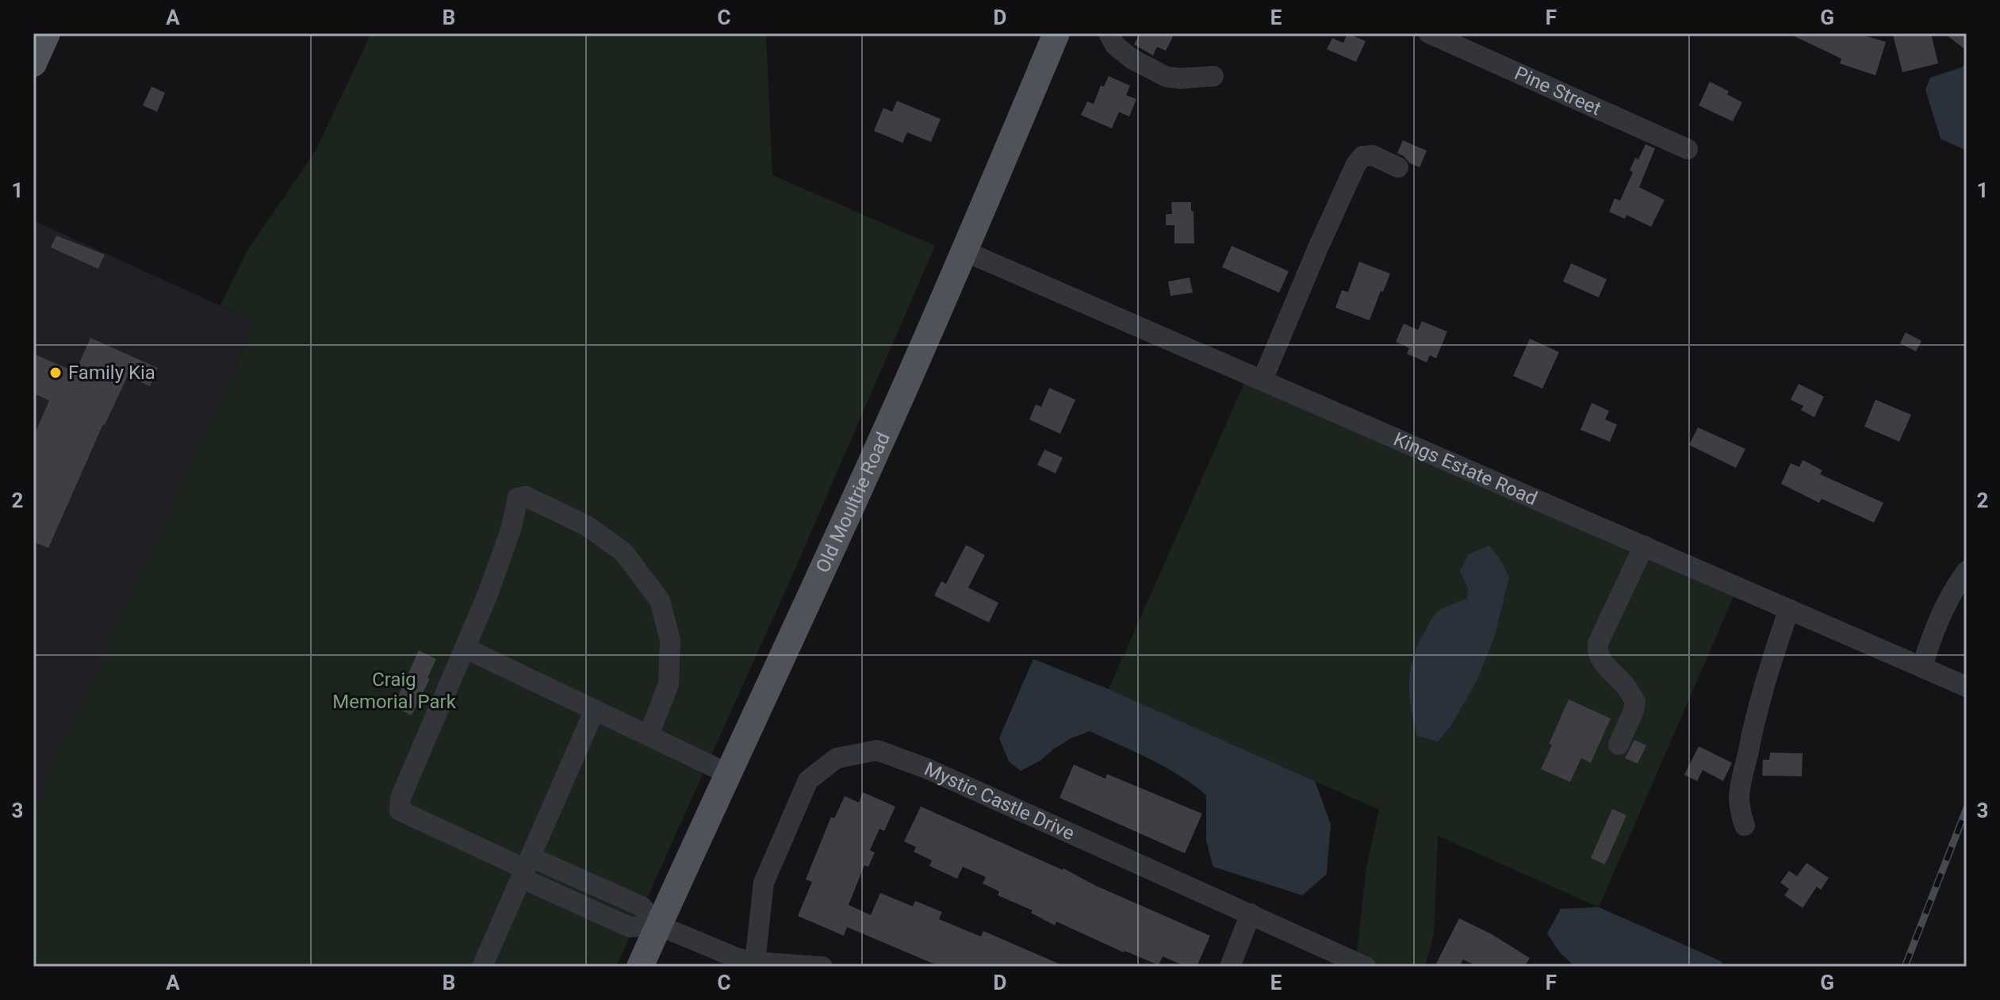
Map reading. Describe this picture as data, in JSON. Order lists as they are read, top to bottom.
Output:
{
  "streets": {
    "main road": ["Old Moultrie Road"],
    "street": ["Pine Street", "Kings Estate Road", "Mystic Castle Drive"]
  },
  "crossings": [
    ["Kings Estate Road", "Old Moultrie Road"]
  ],
  "parks": ["Craig Memorial Park"],
  "places": ["Family Kia"],
  "grid": {
    "columns": [
      "A",
      "B",
      "C",
      "D",
      "E",
      "F",
      "G"
    ],
    "rows": ["1", "2", "3"]
  }
}
